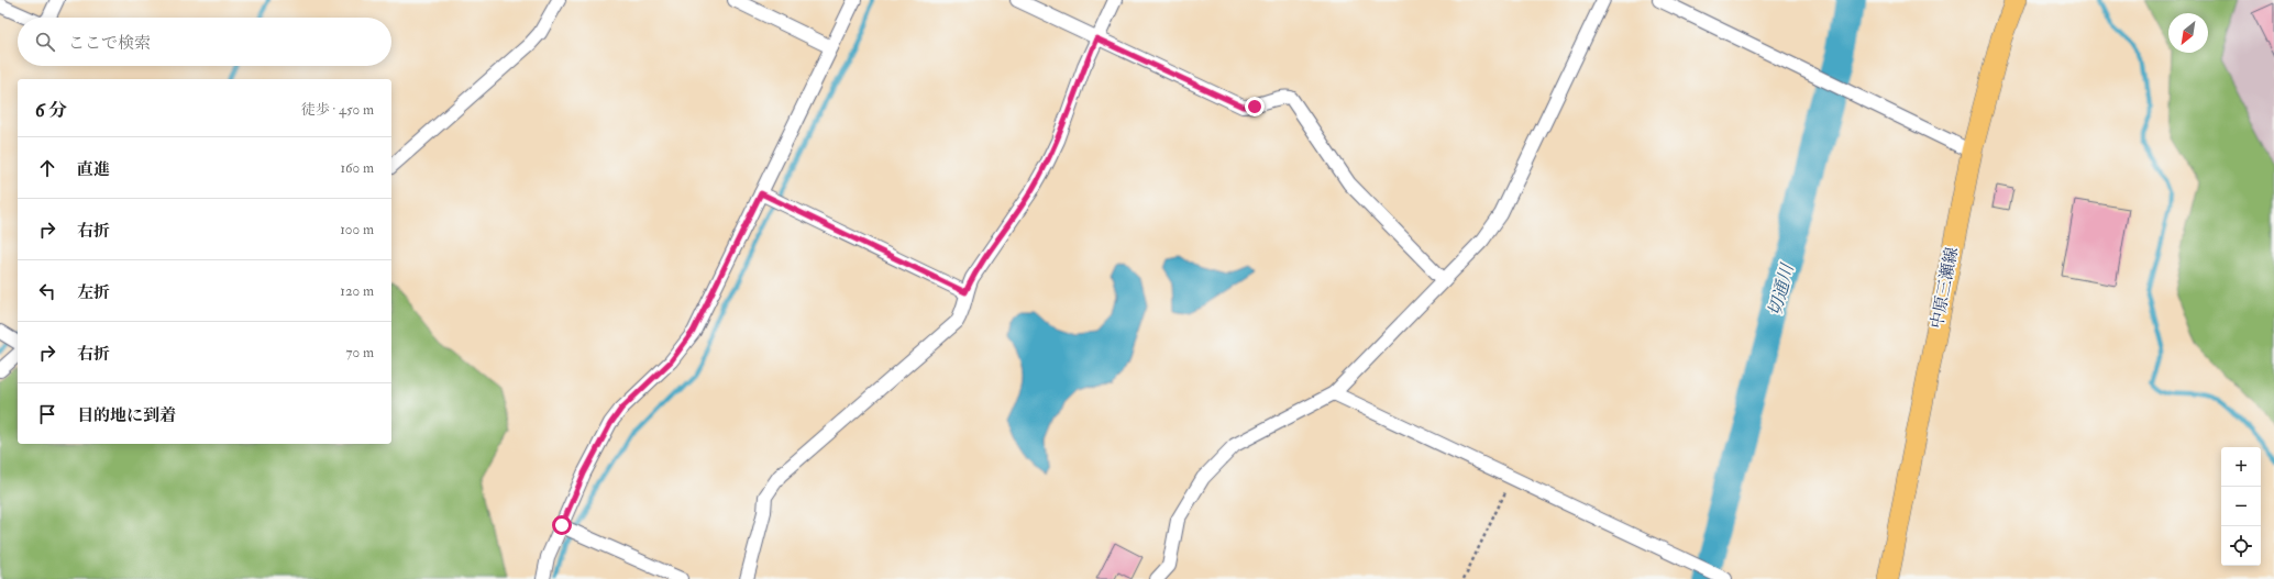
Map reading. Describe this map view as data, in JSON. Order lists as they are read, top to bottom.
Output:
{
  "streets": {
    "main road": ["中原三瀬線"]
  },
  "water": ["切通川"],
  "north": "bottom left",
  "page": {
    "search": "ここで検索",
    "heading": ["6 分", "徒歩 · 450 m"],
    "list": [
      ["直進", "160 m"],
      ["右折", "100 m"],
      ["左折", "120 m"],
      ["右折", "70 m"],
      "目的地に到着"
    ],
    "map_buttons": ["+", "−"]
  }
}
